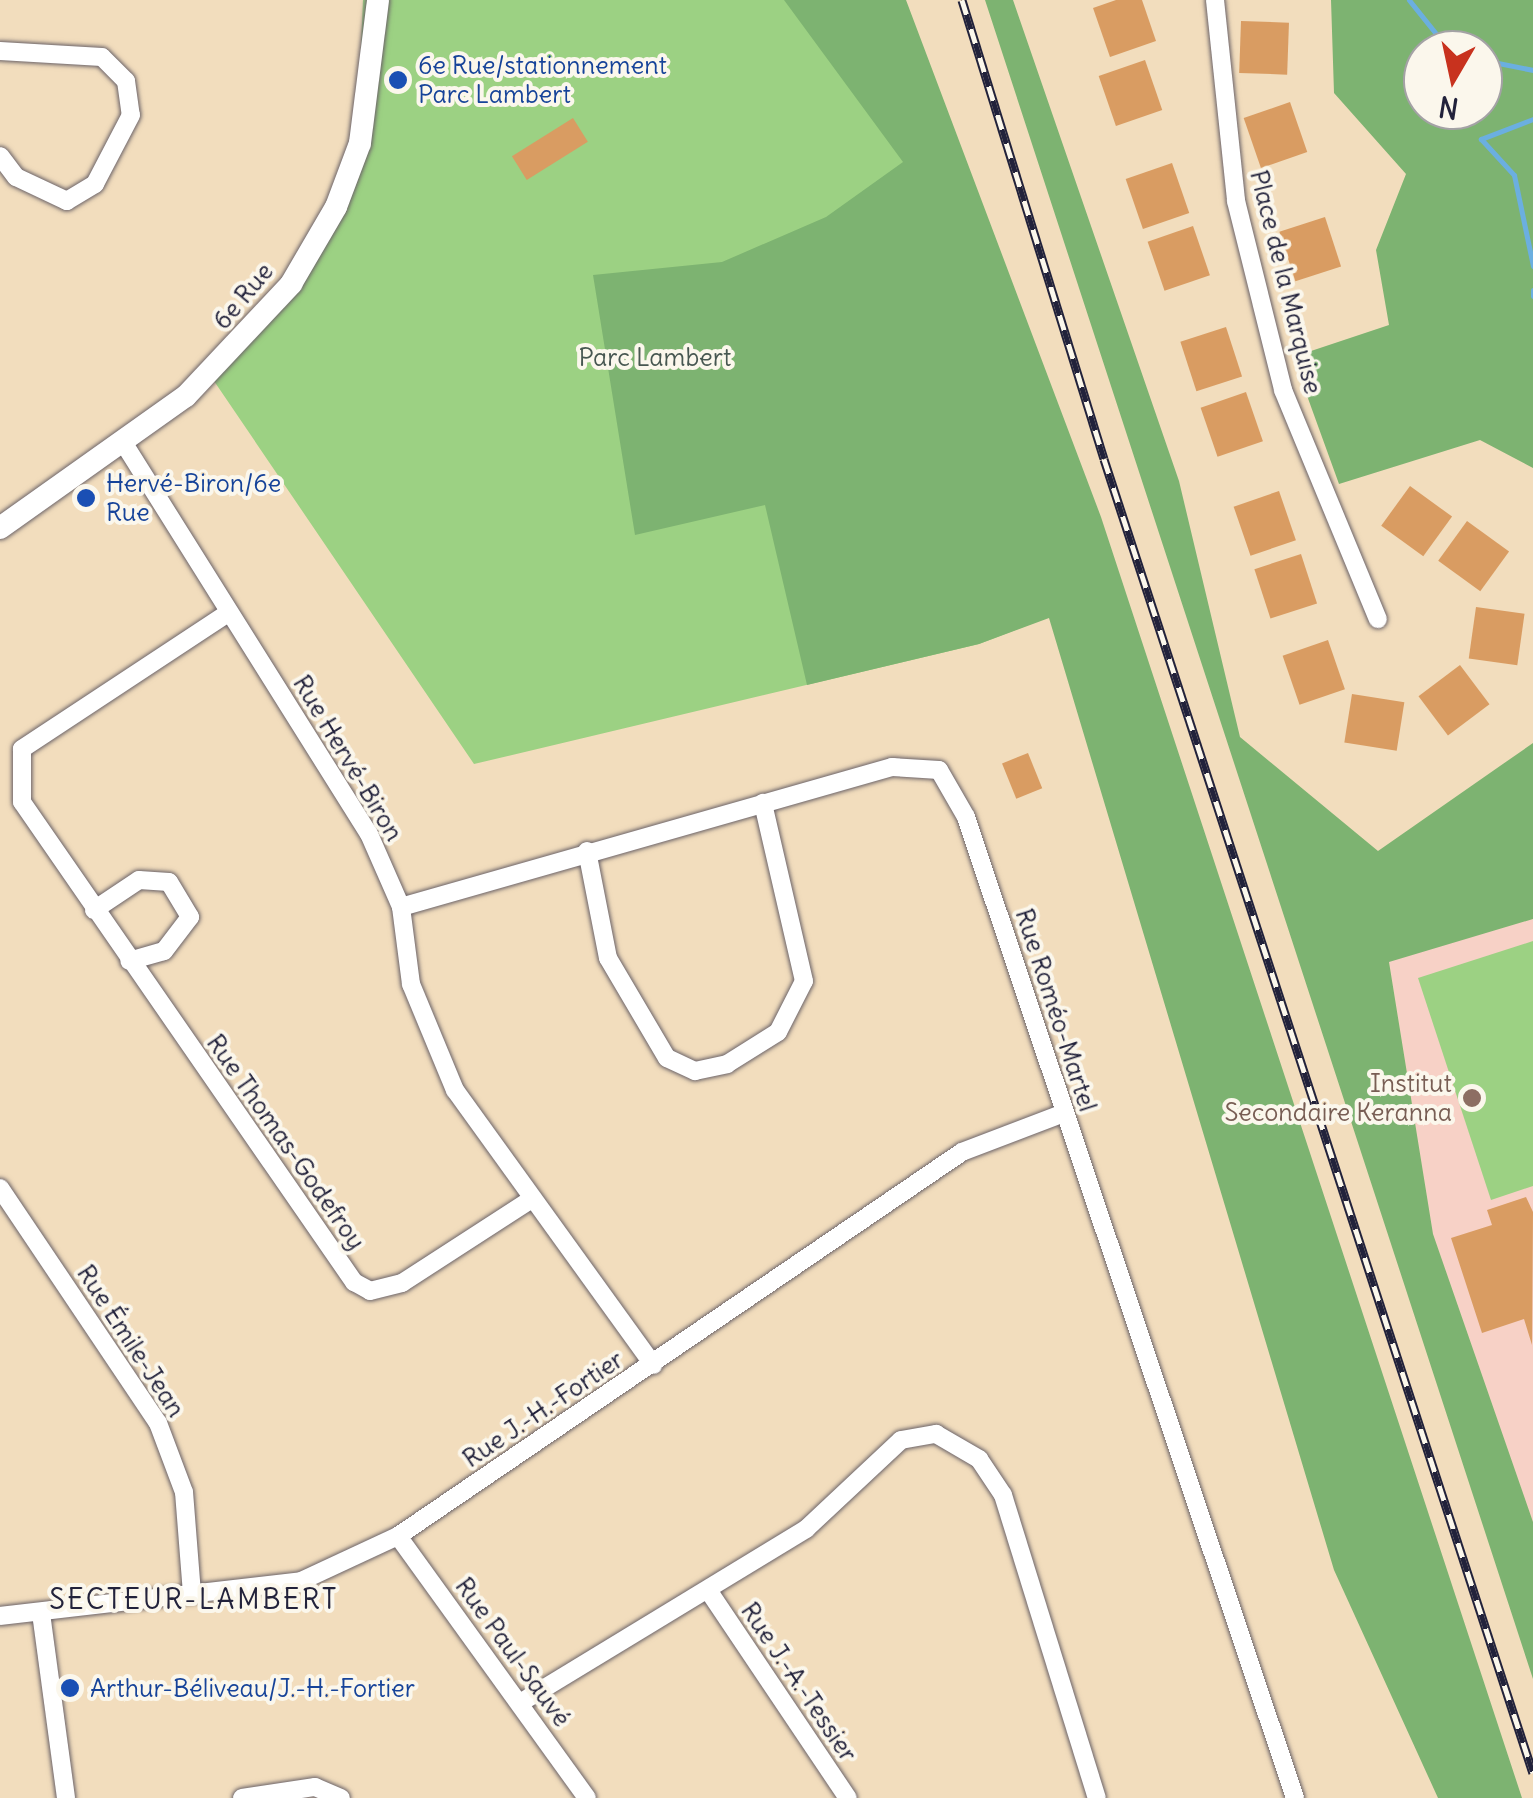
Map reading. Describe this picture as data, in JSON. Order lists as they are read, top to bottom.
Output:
{
  "streets": {
    "street": [
      "Place de la Marquise",
      "6e Rue",
      "Rue Hervé-Biron",
      "Rue Roméo-Martel",
      "Rue Thomas-Godefroy",
      "Rue Émile-Jean",
      "Rue J.-H.-Fortier",
      "Rue Paul-Sauvé",
      "Rue J.-A.-Tessier"
    ]
  },
  "crossings": [
    ["6e Rue", "Rue Hervé-Biron"],
    ["Rue Hervé-Biron", "Rue Roméo-Martel"],
    ["Rue Hervé-Biron", "Rue Thomas-Godefroy"],
    ["Rue Hervé-Biron", "Rue J.-H.-Fortier"],
    ["Rue Roméo-Martel", "Rue J.-H.-Fortier"],
    ["Rue Émile-Jean", "Rue J.-H.-Fortier"],
    ["Rue J.-H.-Fortier", "Rue Paul-Sauvé"]
  ],
  "districts": ["SECTEUR-LAMBERT"],
  "parks": ["Parc Lambert"],
  "places": [
    "6e Rue/stationnement Parc Lambert",
    "Hervé-Biron/6e Rue",
    "Institut Secondaire Keranna",
    "Arthur-Béliveau/J.-H.-Fortier"
  ],
  "north": "bottom"
}
